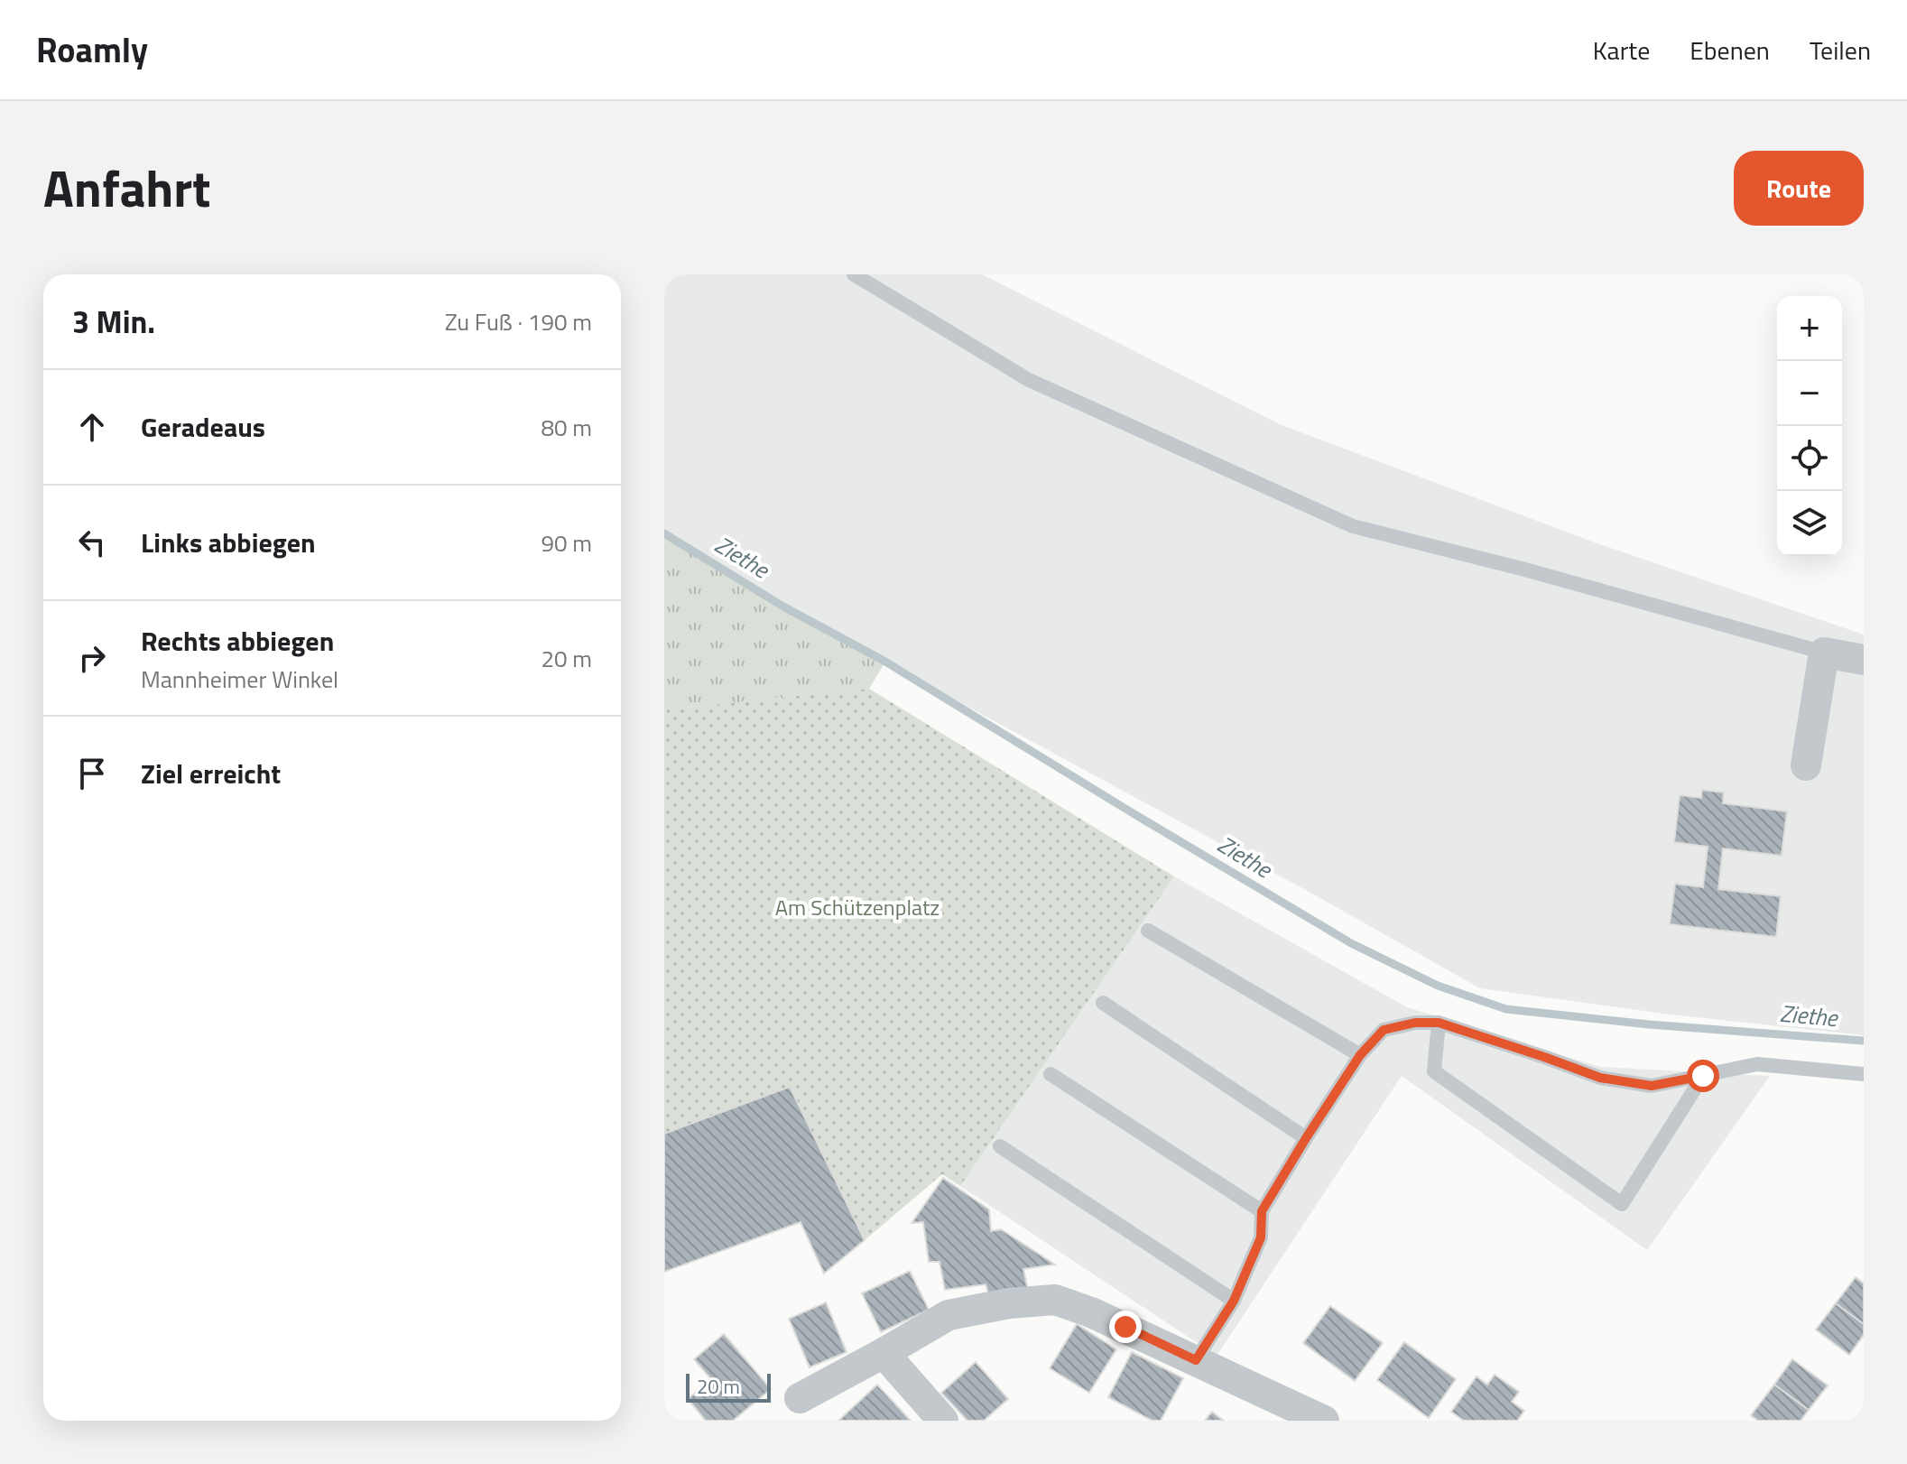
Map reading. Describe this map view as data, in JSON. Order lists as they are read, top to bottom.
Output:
{
  "water": ["Ziethe"],
  "parks": ["Am Schützenplatz"],
  "scale_bar": "20 m",
  "page": {
    "header": "Roamly",
    "nav": ["Karte", "Ebenen", "Teilen"],
    "title": "Anfahrt",
    "buttons": "Route",
    "heading": ["3 Min.", "Zu Fuß · 190 m"],
    "map_buttons": ["+", "−"],
    "list": [
      ["Geradeaus", "80 m"],
      ["Links abbiegen", "90 m"],
      ["Rechts abbiegen", "Mannheimer Winkel", "20 m"],
      "Ziel erreicht"
    ],
    "scale": "20 m"
  }
}
